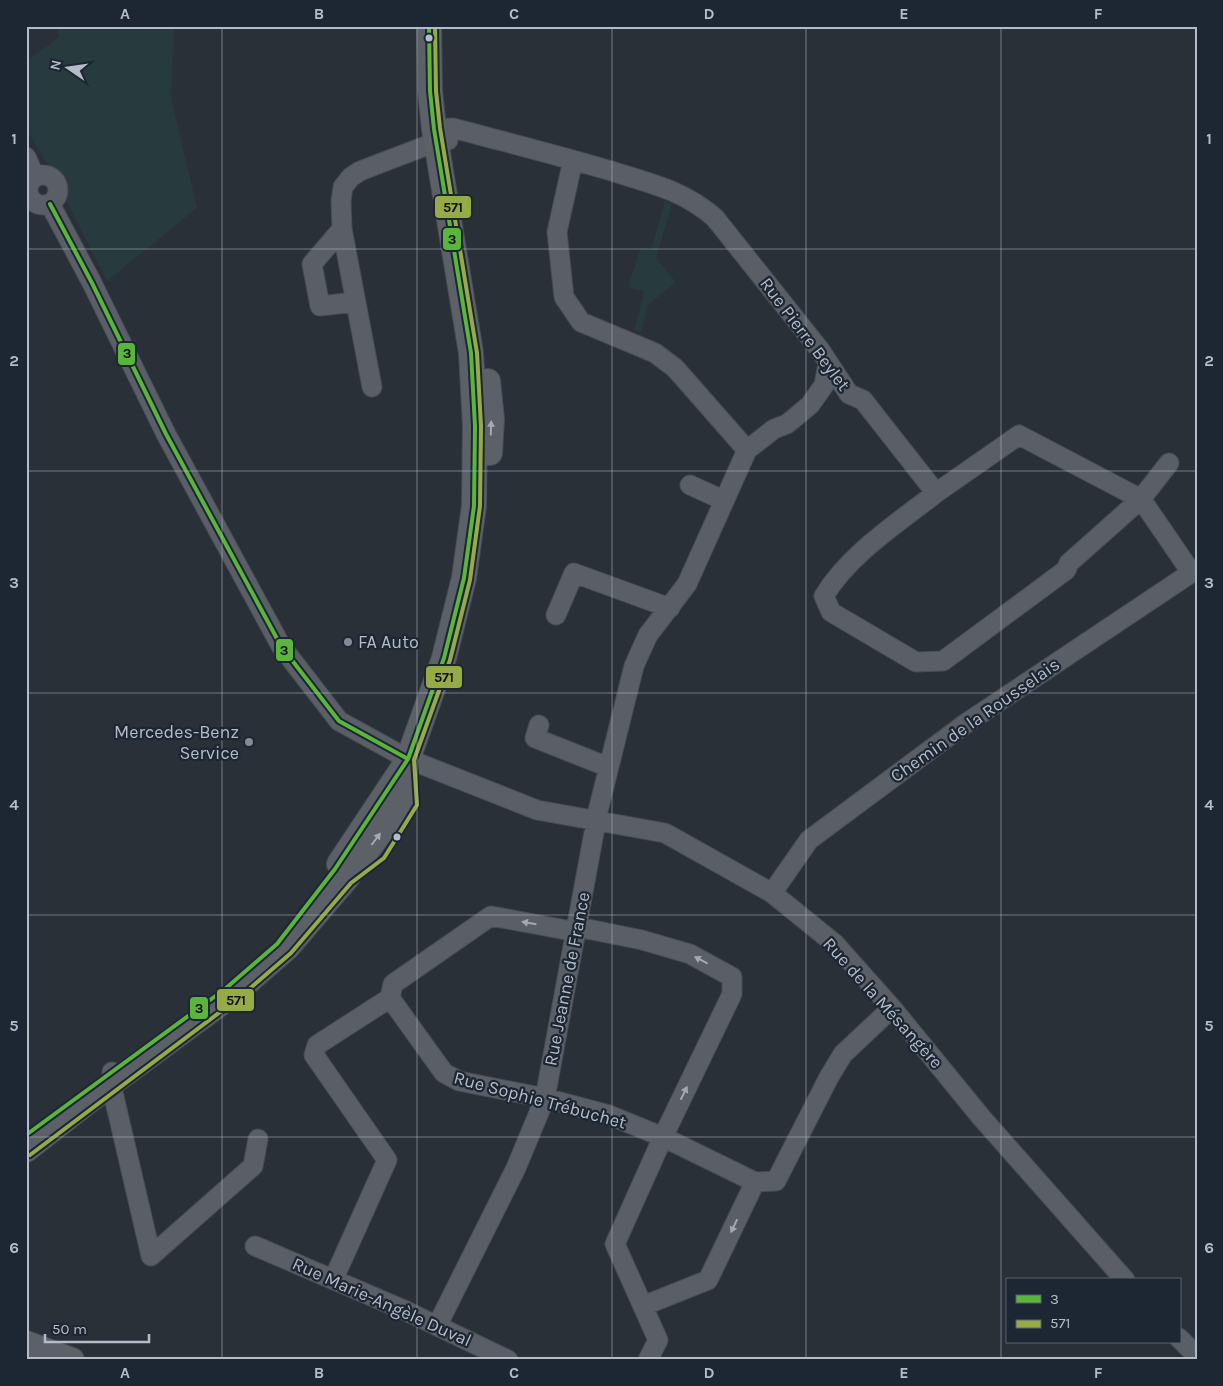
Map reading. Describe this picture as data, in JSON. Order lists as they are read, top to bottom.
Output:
{
  "streets": {
    "street": [
      "Rue Pierre Beylet",
      "Chemin de la Rousselais",
      "Rue Jeanne de France",
      "Rue de la Mésangère",
      "Rue Sophie Trébuchet",
      "Rue Marie-Angèle Duval"
    ]
  },
  "crossings": [
    ["Chemin de la Rousselais", "Rue de la Mésangère"],
    ["Rue Jeanne de France", "Rue de la Mésangère"],
    ["Rue Jeanne de France", "Rue Sophie Trébuchet"],
    ["Rue Jeanne de France", "Rue Marie-Angèle Duval"]
  ],
  "places": ["FA Auto", "Mercedes-Benz Service"],
  "lines": ["transit line 3", "transit line 571"],
  "legend": ["3", "571"],
  "scale_bar": "50 m",
  "north": "left",
  "grid": {
    "columns": [
      "A",
      "B",
      "C",
      "D",
      "E",
      "F"
    ],
    "rows": [
      "1",
      "2",
      "3",
      "4",
      "5",
      "6"
    ]
  }
}
